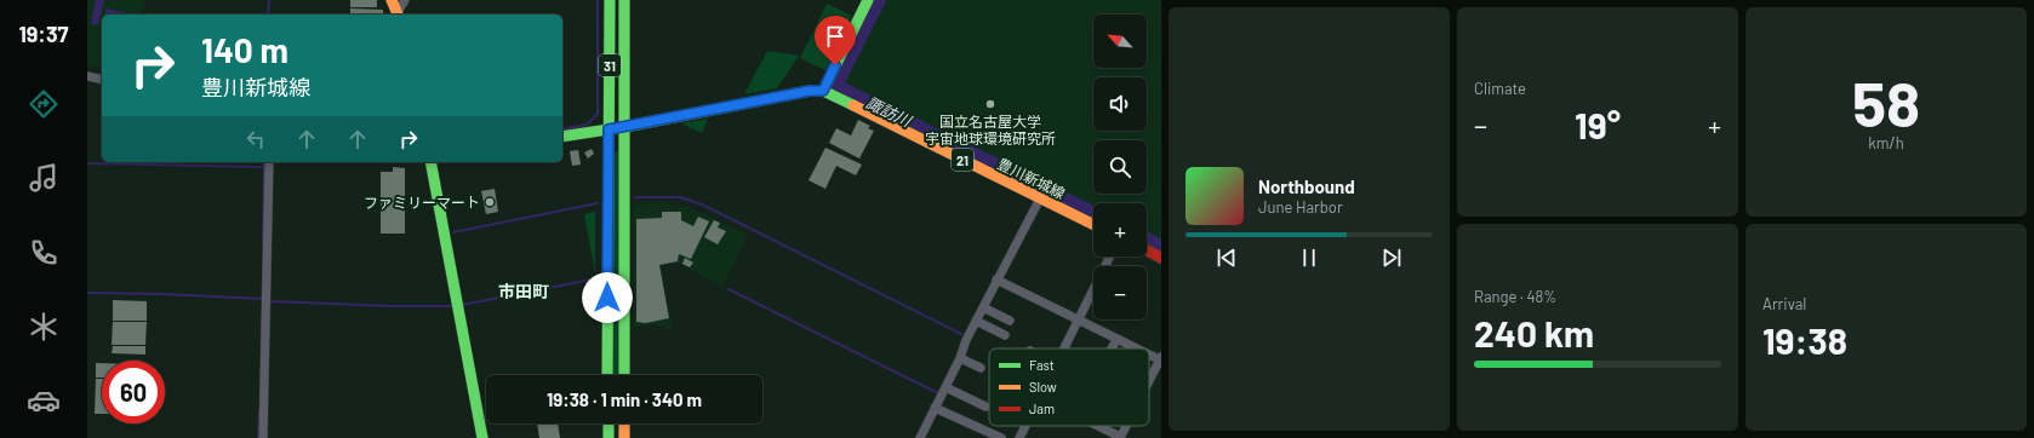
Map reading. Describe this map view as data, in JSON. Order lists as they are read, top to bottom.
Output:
{
  "streets": {
    "main road": ["31", "21", "豊川新城線"]
  },
  "crossings": [
    ["31", "豊川新城線"]
  ],
  "districts": ["市田町"],
  "water": ["諏訪川"],
  "places": ["国立名古屋大学 宇宙地球環境研究所", "ファミリーマート"],
  "legend": ["Fast", "Slow", "Jam"],
  "north": "top left",
  "page": {
    "tabs": "19:37",
    "tile": [
      "Climate",
      ["58", "km/h"],
      ["Range · 48%", "240 km"],
      ["Arrival", "19:38"]
    ],
    "map_buttons": ["+", "−"],
    "turn": ["140 m", "豊川新城線"],
    "heat": ["−", "19°", "+"],
    "song": ["Northbound", "June Harbor"],
    "limit": "60",
    "trip": "19:38 · 1 min · 340 m"
  }
}
